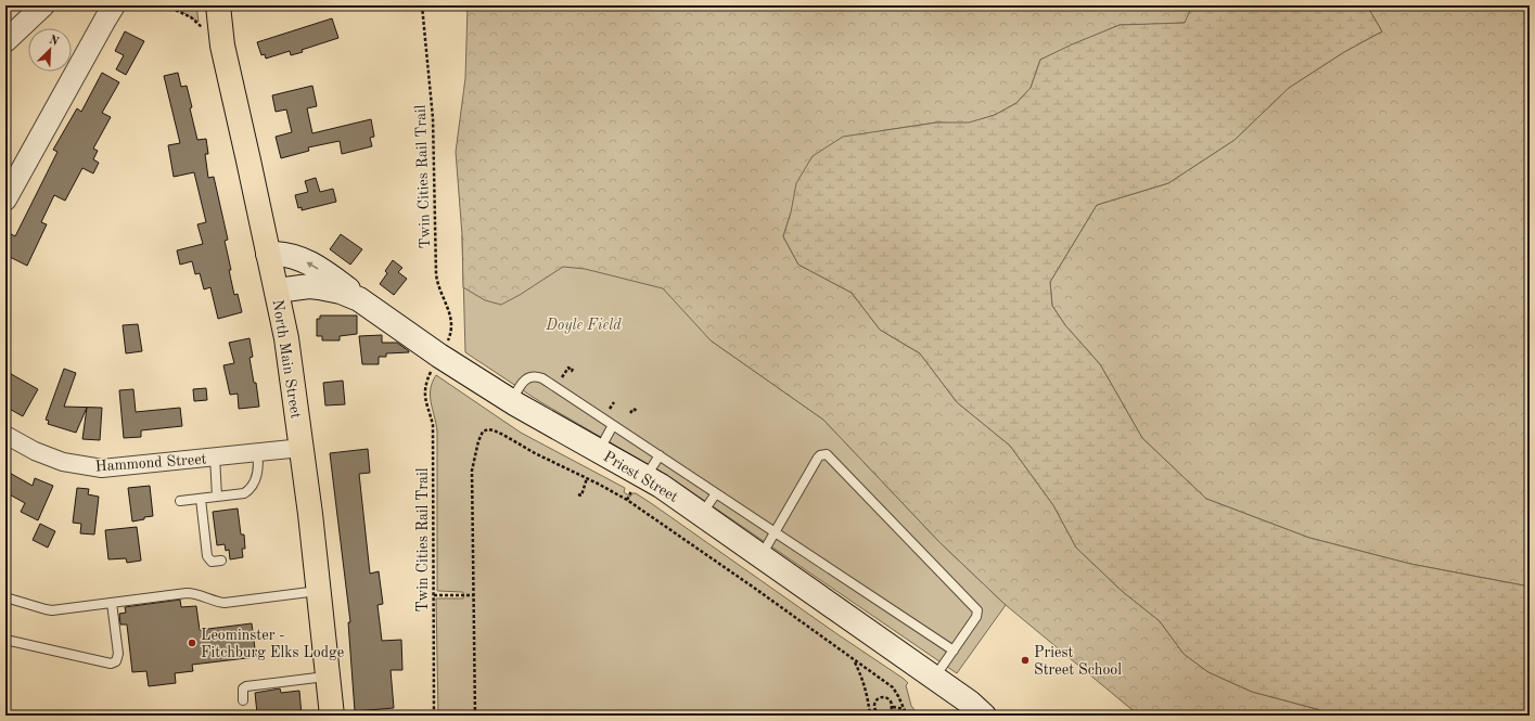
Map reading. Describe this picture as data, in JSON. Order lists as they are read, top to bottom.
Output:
{
  "streets": {
    "main road": ["North Main Street", "Priest Street"],
    "street": ["Hammond Street"],
    "path": ["Twin Cities Rail Trail"]
  },
  "crossings": [
    ["North Main Street", "Hammond Street"],
    ["North Main Street", "Priest Street"]
  ],
  "parks": ["Doyle Field"],
  "places": ["Leominster - Fitchburg Elks Lodge", "Priest Street School"],
  "north": "top right"
}
